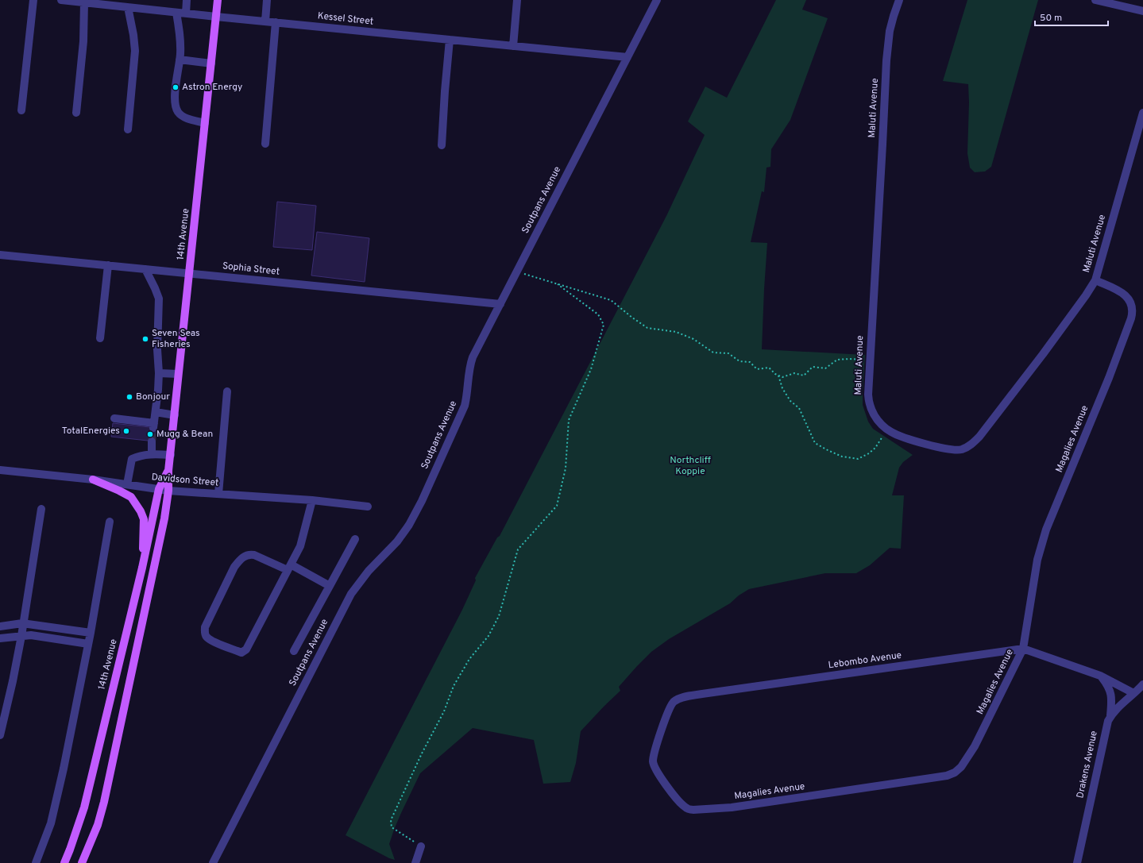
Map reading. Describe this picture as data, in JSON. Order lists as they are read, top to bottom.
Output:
{
  "streets": {
    "main road": ["14th Avenue"],
    "street": [
      "Kessel Street",
      "Maluti Avenue",
      "Soutpans Avenue",
      "Sophia Street",
      "Magalies Avenue",
      "Davidson Street",
      "Lebombo Avenue",
      "Drakens Avenue"
    ]
  },
  "crossings": [
    ["Kessel Street", "Soutpans Avenue"],
    ["Kessel Street", "14th Avenue"],
    ["Maluti Avenue", "Magalies Avenue"],
    ["Soutpans Avenue", "Sophia Street"],
    ["14th Avenue", "Sophia Street"],
    ["14th Avenue", "Davidson Street"],
    ["Magalies Avenue", "Lebombo Avenue"],
    ["Lebombo Avenue", "Drakens Avenue"]
  ],
  "parks": ["Northcliff Koppie"],
  "places": [
    "Astron Energy",
    "Seven Seas Fisheries",
    "Bonjour",
    "TotalEnergies",
    "Mugg & Bean"
  ],
  "scale_bar": "50 m"
}
